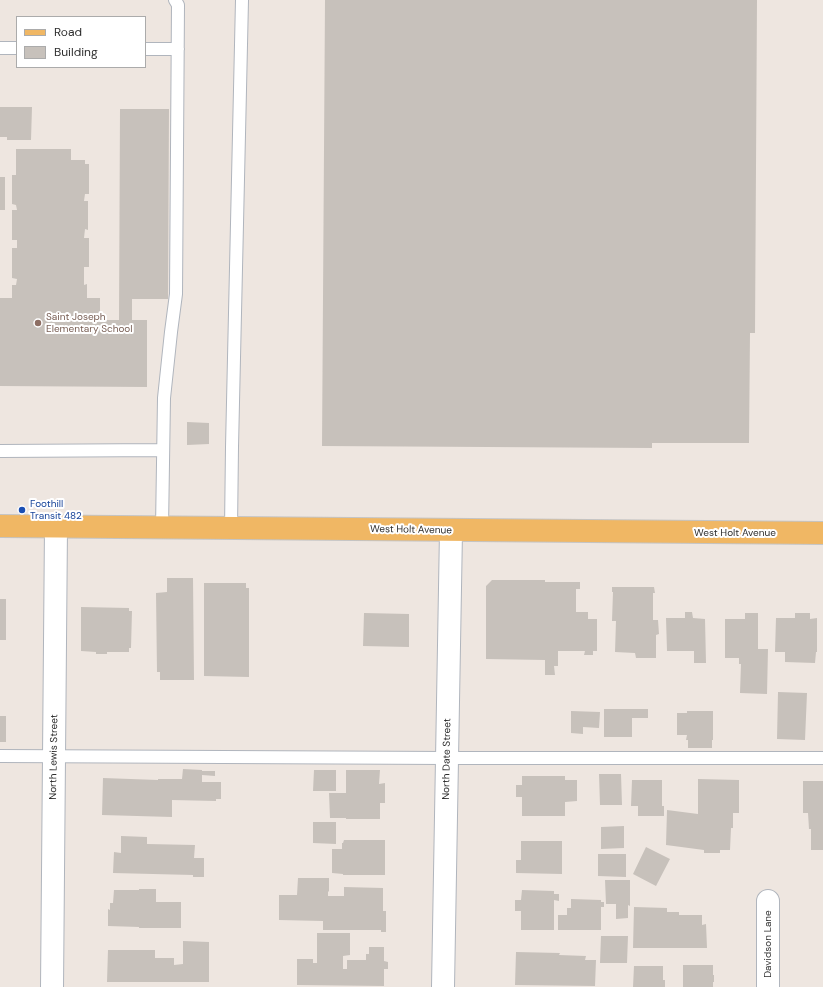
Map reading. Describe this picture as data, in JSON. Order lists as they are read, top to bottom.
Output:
{
  "streets": {
    "main road": ["West Holt Avenue"],
    "street": ["North Lewis Street", "North Date Street", "Davidson Lane"]
  },
  "crossings": [
    ["West Holt Avenue", "North Lewis Street"],
    ["West Holt Avenue", "North Date Street"]
  ],
  "places": ["Saint Joseph Elementary School", "Foothill Transit 482"],
  "legend": ["Road", "Building"]
}
